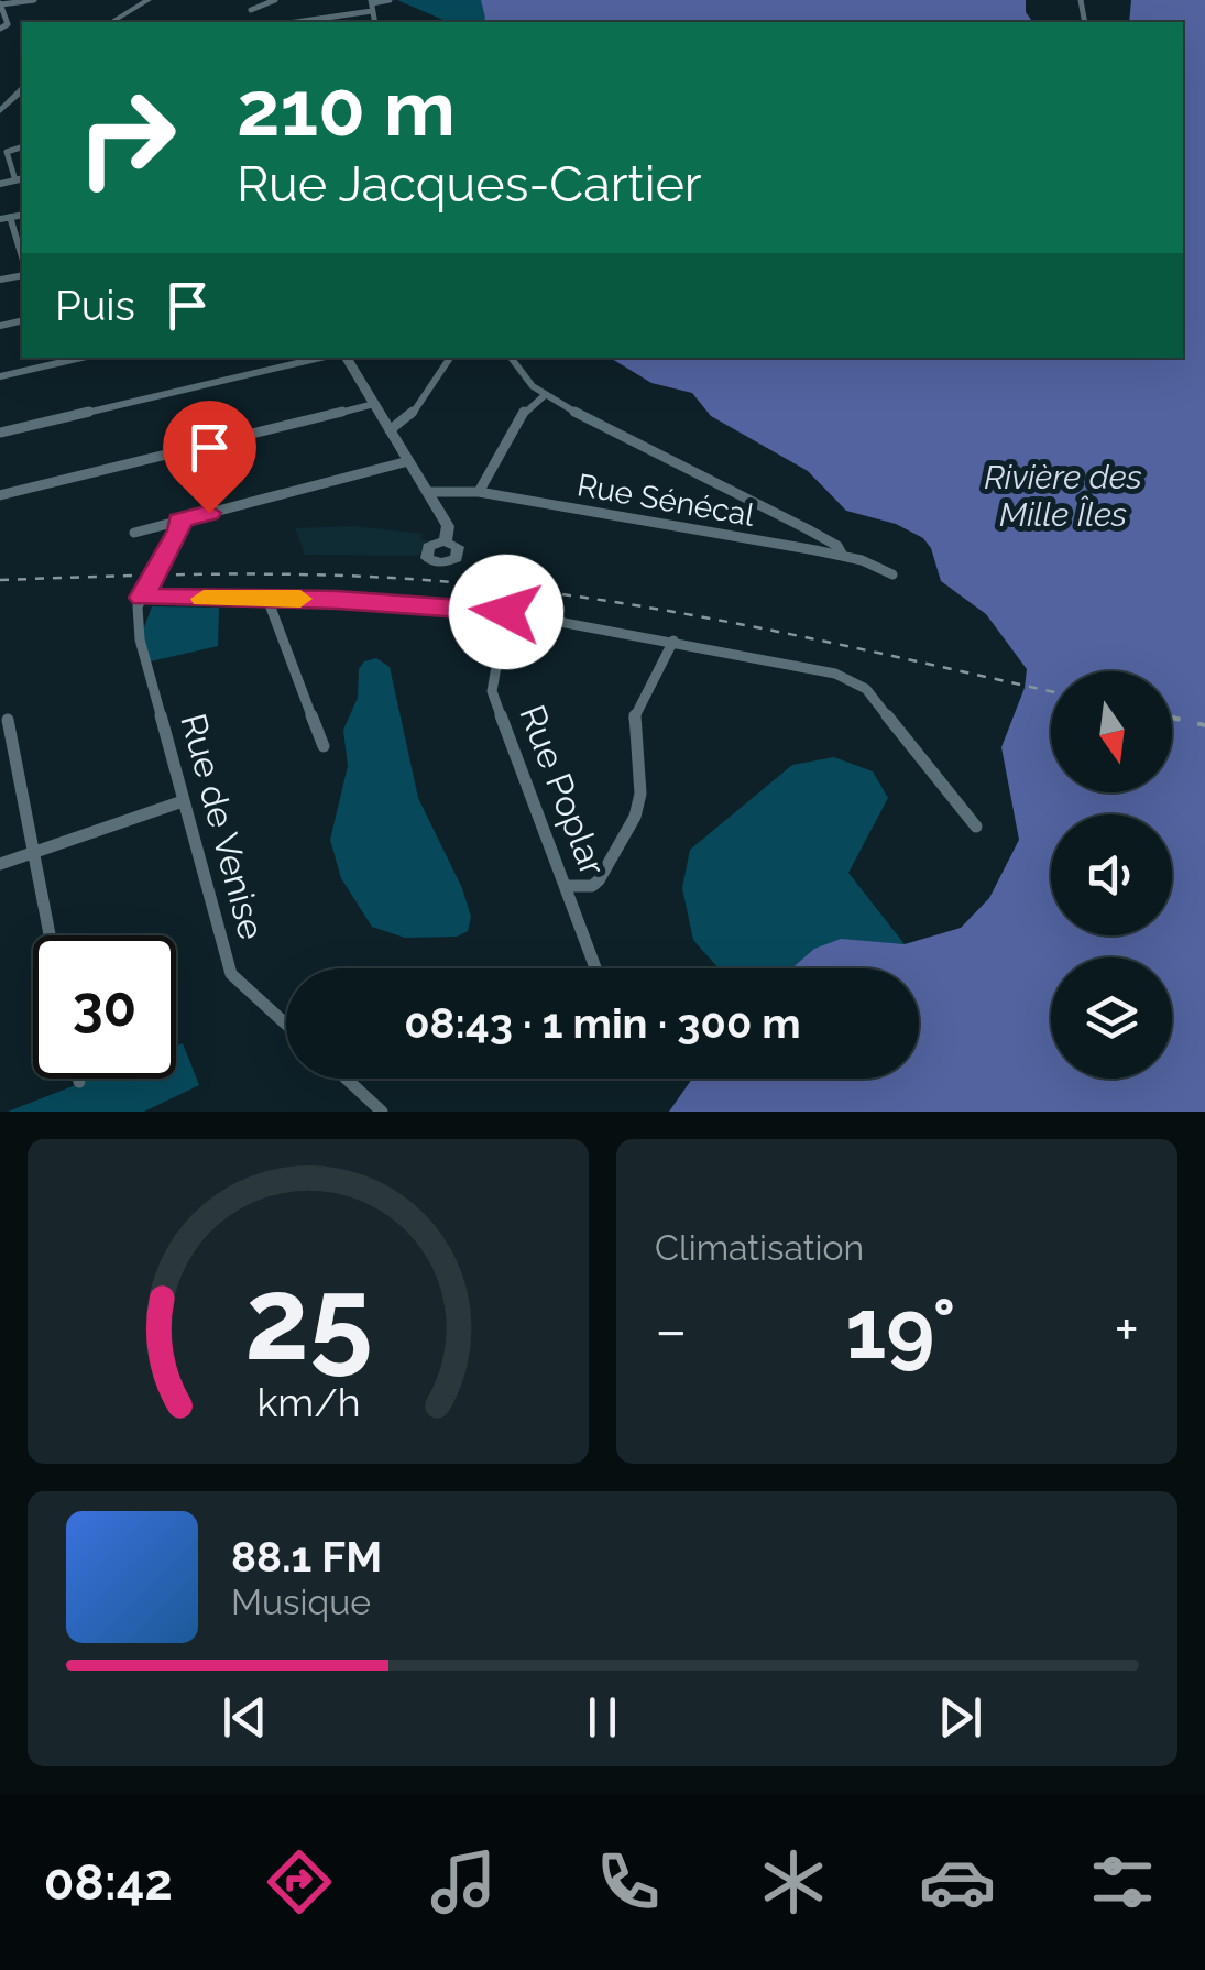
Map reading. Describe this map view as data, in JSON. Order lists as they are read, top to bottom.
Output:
{
  "streets": {
    "street": ["Rue Sénécal", "Rue Poplar", "Rue de Venise"]
  },
  "water": ["Rivière des Mille Îles"],
  "north": "bottom",
  "page": {
    "turn": ["210 m", "Rue Jacques-Cartier"],
    "then": "Puis",
    "limit": "30",
    "trip": "08:43 · 1 min · 300 m",
    "tile": "Climatisation",
    "heat": ["−", "19°", "+"],
    "song": ["88.1 FM", "Musique"],
    "tabs": "08:42",
    "gauge": ["25", "km/h"]
  }
}
